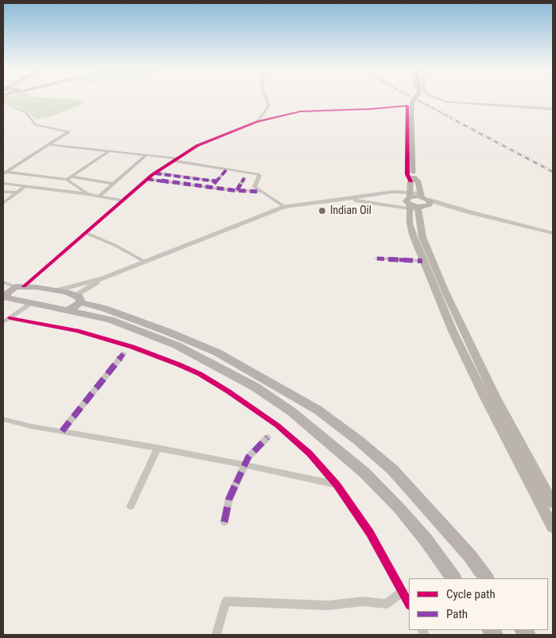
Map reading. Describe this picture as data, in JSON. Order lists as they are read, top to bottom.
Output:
{
  "places": ["Indian Oil"],
  "legend": ["Cycle path", "Path"]
}
